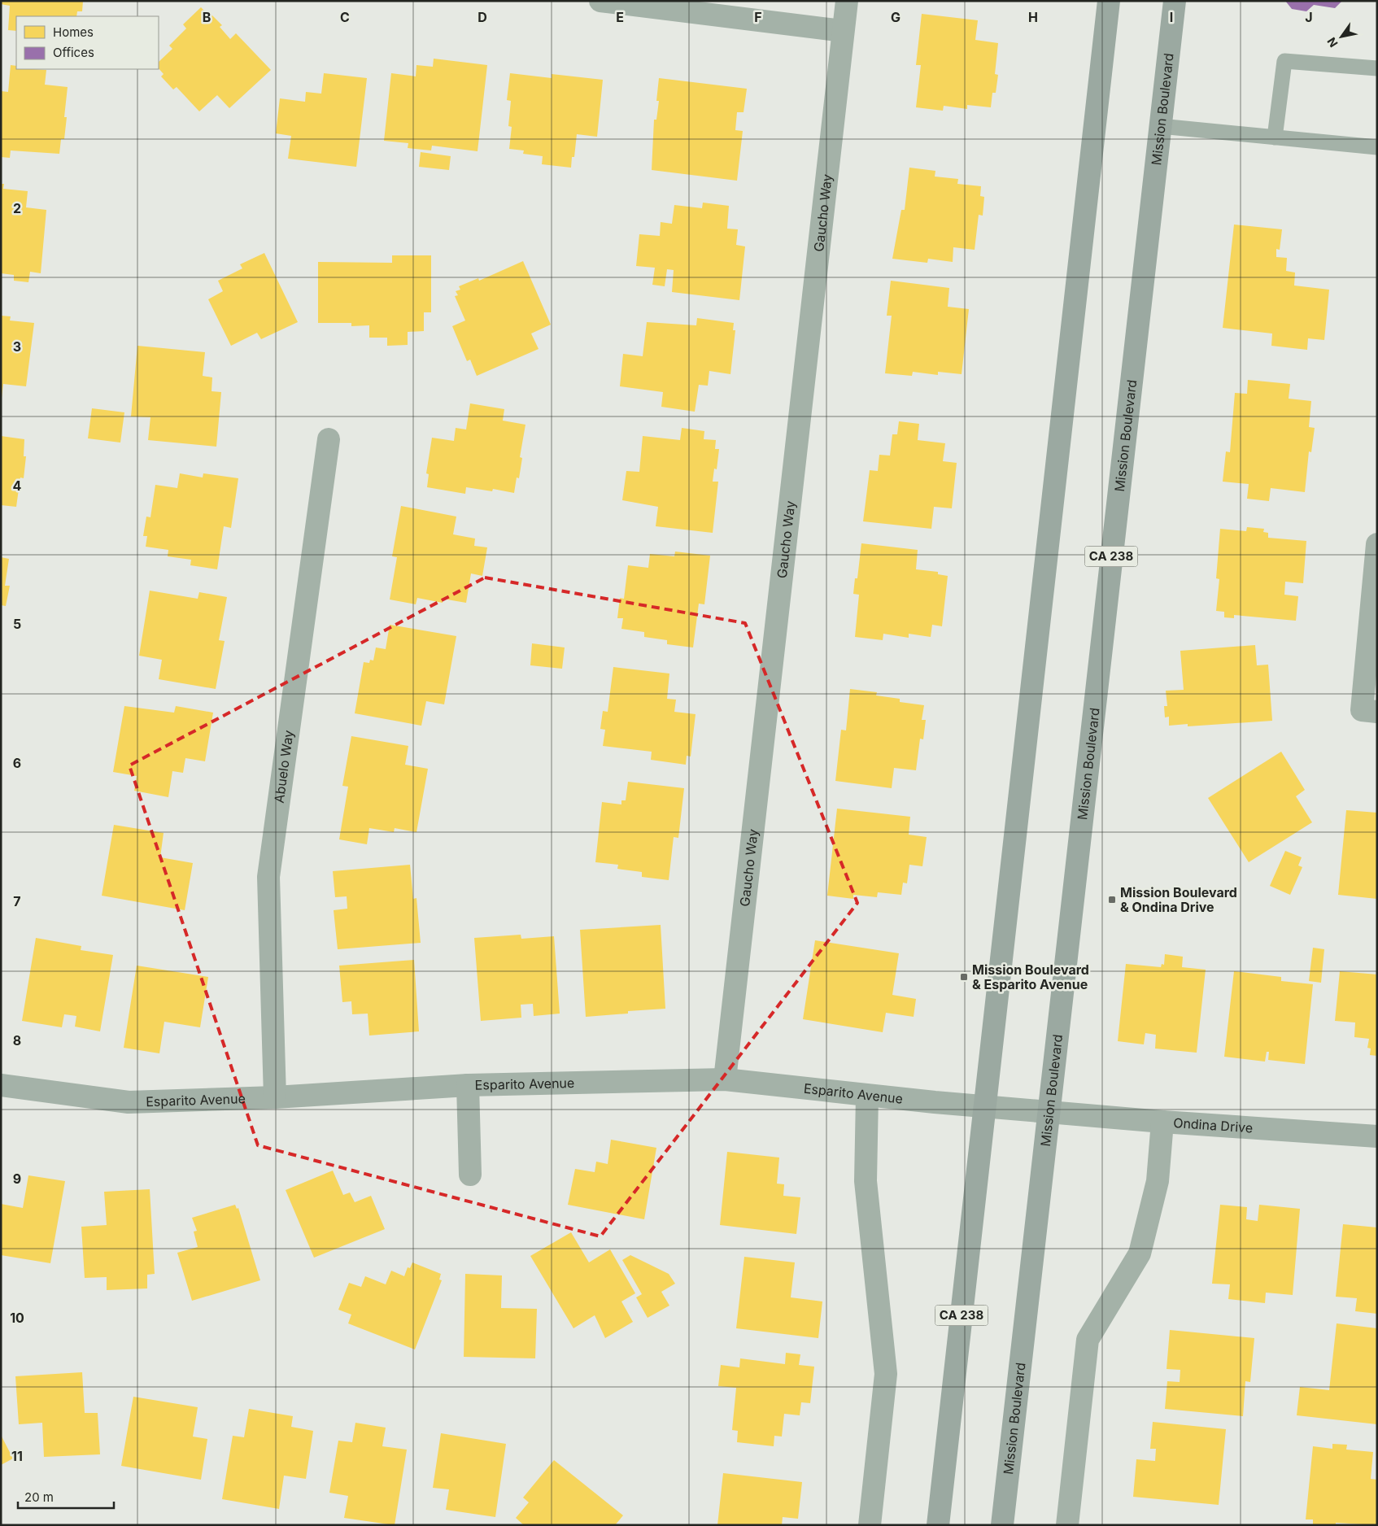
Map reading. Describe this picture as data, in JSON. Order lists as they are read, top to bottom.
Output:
{
  "streets": {
    "main road": ["Mission Boulevard", "CA 238"],
    "street": [
      "Gaucho Way",
      "Abuelo Way",
      "Esparito Avenue",
      "Ondina Drive"
    ]
  },
  "crossings": [
    ["Mission Boulevard", "Esparito Avenue"],
    ["Mission Boulevard", "Ondina Drive"],
    ["Gaucho Way", "Esparito Avenue"],
    ["CA 238", "Esparito Avenue"],
    ["Abuelo Way", "Esparito Avenue"],
    ["Esparito Avenue", "Ondina Drive"]
  ],
  "places": {
    "transit": ["Mission Boulevard & Ondina Drive", "Mission Boulevard & Esparito Avenue"]
  },
  "legend": ["Homes", "Offices"],
  "scale_bar": "20 m",
  "north": "bottom left",
  "grid": {
    "columns": [
      "B",
      "C",
      "D",
      "E",
      "F",
      "G",
      "H",
      "I",
      "J"
    ],
    "rows": [
      "2",
      "3",
      "4",
      "5",
      "6",
      "7",
      "8",
      "9",
      "10",
      "11"
    ]
  }
}
